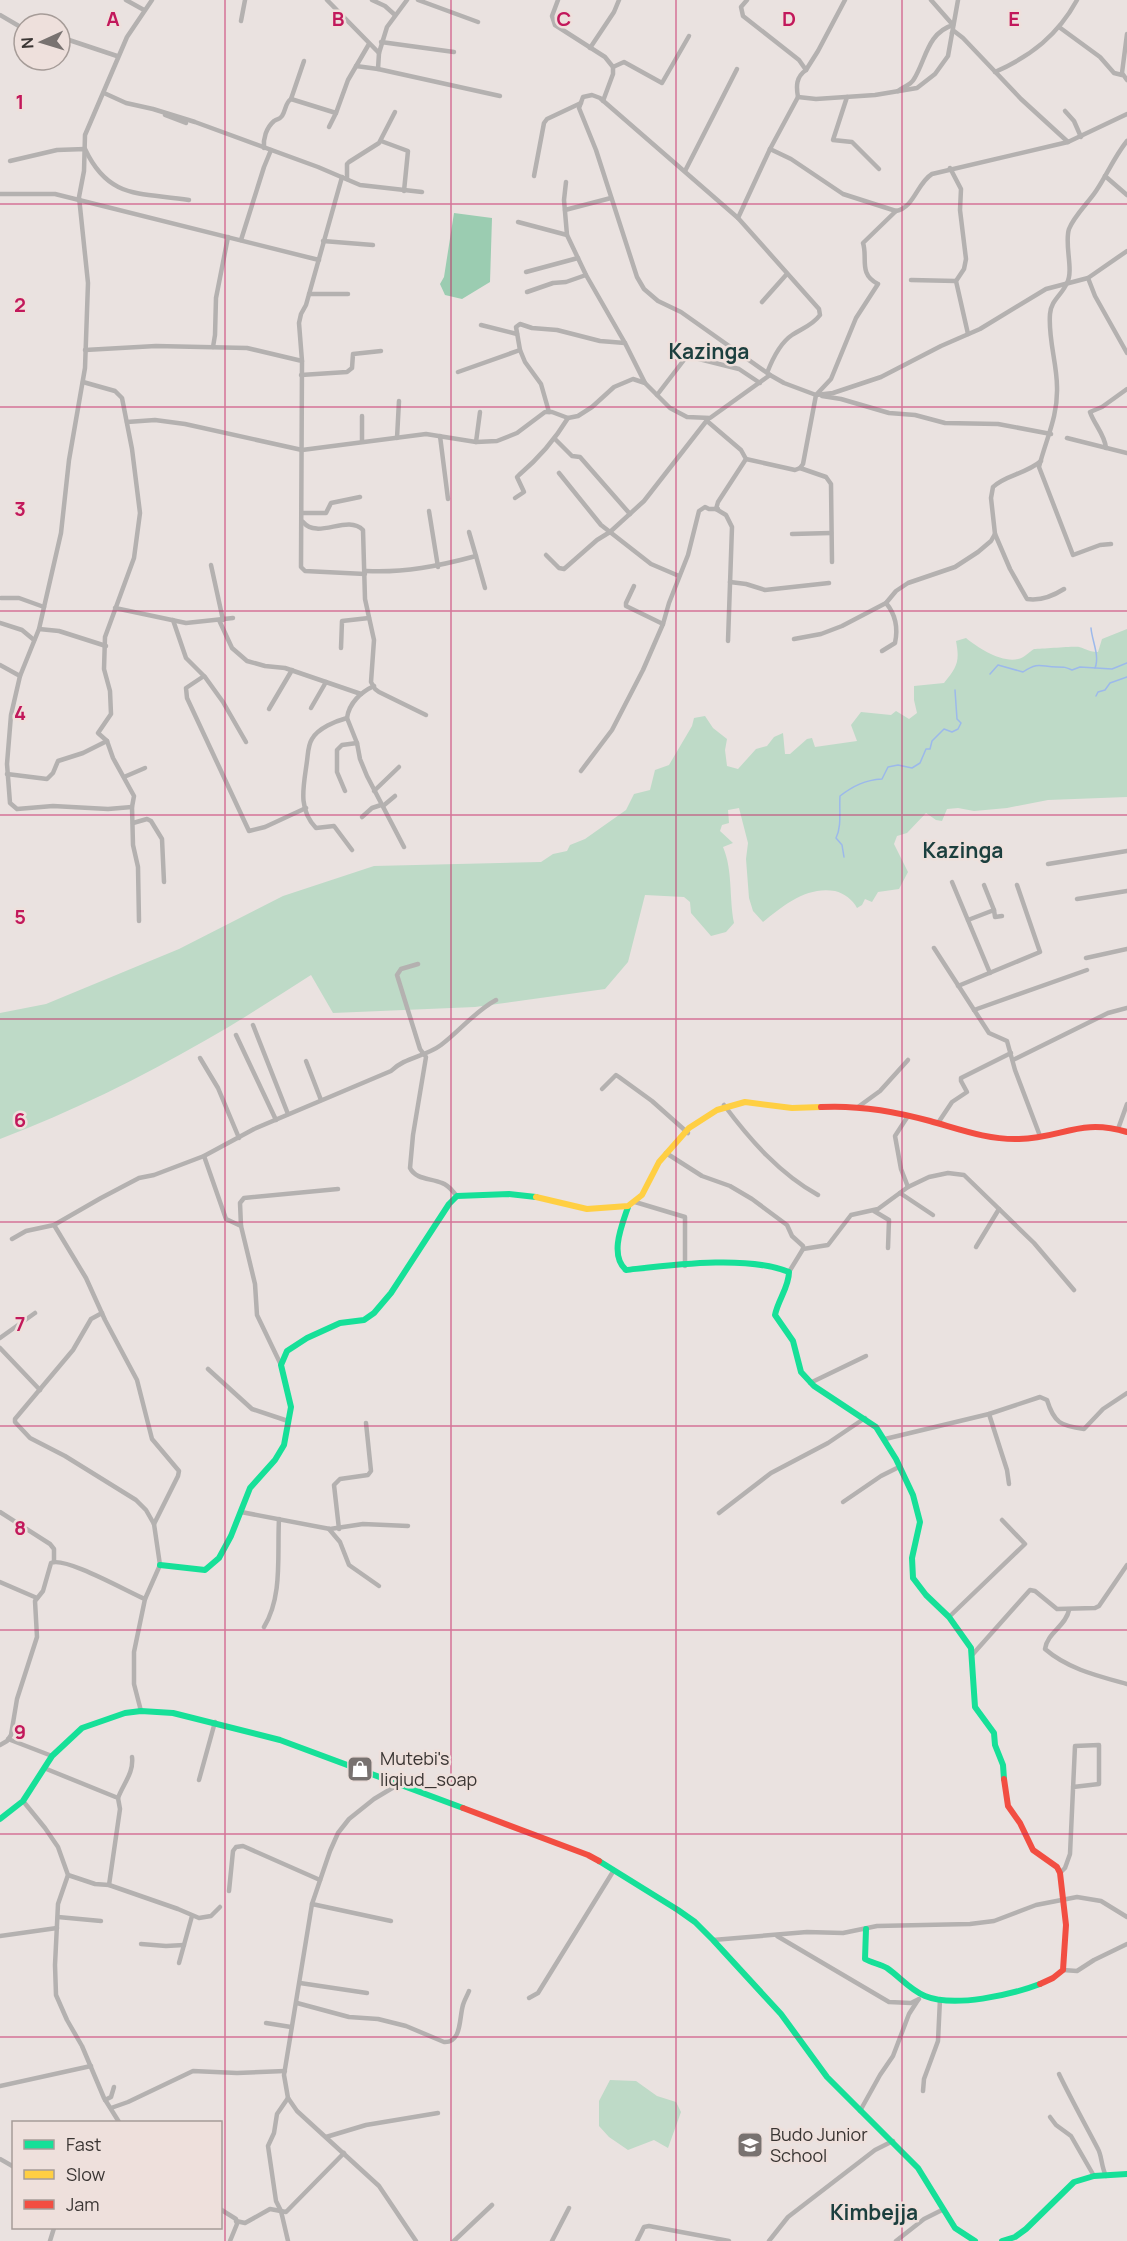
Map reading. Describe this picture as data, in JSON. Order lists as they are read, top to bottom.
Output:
{
  "districts": ["Kazinga", "Kazinga", "Kimbejja"],
  "places": {
    "shop": ["Mutebi's liqiud_soap"],
    "school or university": ["Budo Junior School"]
  },
  "legend": ["Fast", "Slow", "Jam"],
  "north": "left",
  "grid": {
    "columns": [
      "A",
      "B",
      "C",
      "D",
      "E"
    ],
    "rows": [
      "1",
      "2",
      "3",
      "4",
      "5",
      "6",
      "7",
      "8",
      "9"
    ]
  }
}
